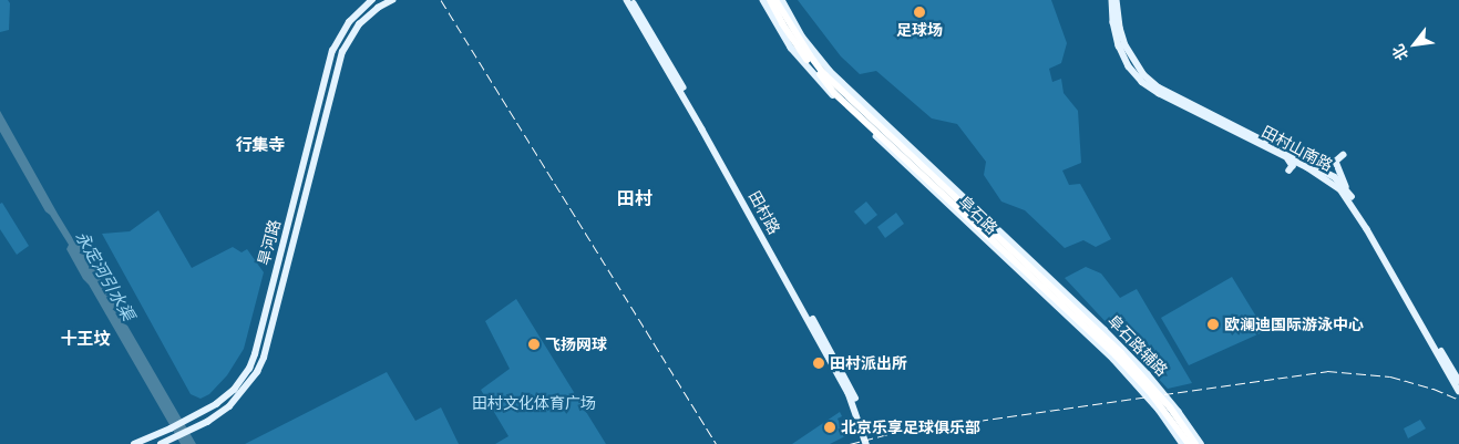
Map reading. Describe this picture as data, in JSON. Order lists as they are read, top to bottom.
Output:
{
  "streets": {
    "highway": ["阜石路"],
    "main road": [
      "田村山南路",
      "田村路",
      "旱河路",
      "阜石路辅路"
    ]
  },
  "crossings": [
    ["阜石路", "阜石路辅路"]
  ],
  "districts": ["行集寺", "田村", "十王坟"],
  "water": ["永定河引水渠"],
  "parks": ["田村文化体育广场"],
  "places": [
    "足球场",
    "欧澜迪国际游泳中心",
    "飞扬网球",
    "田村派出所",
    "北京乐享足球俱乐部"
  ],
  "north": "bottom left"
}
